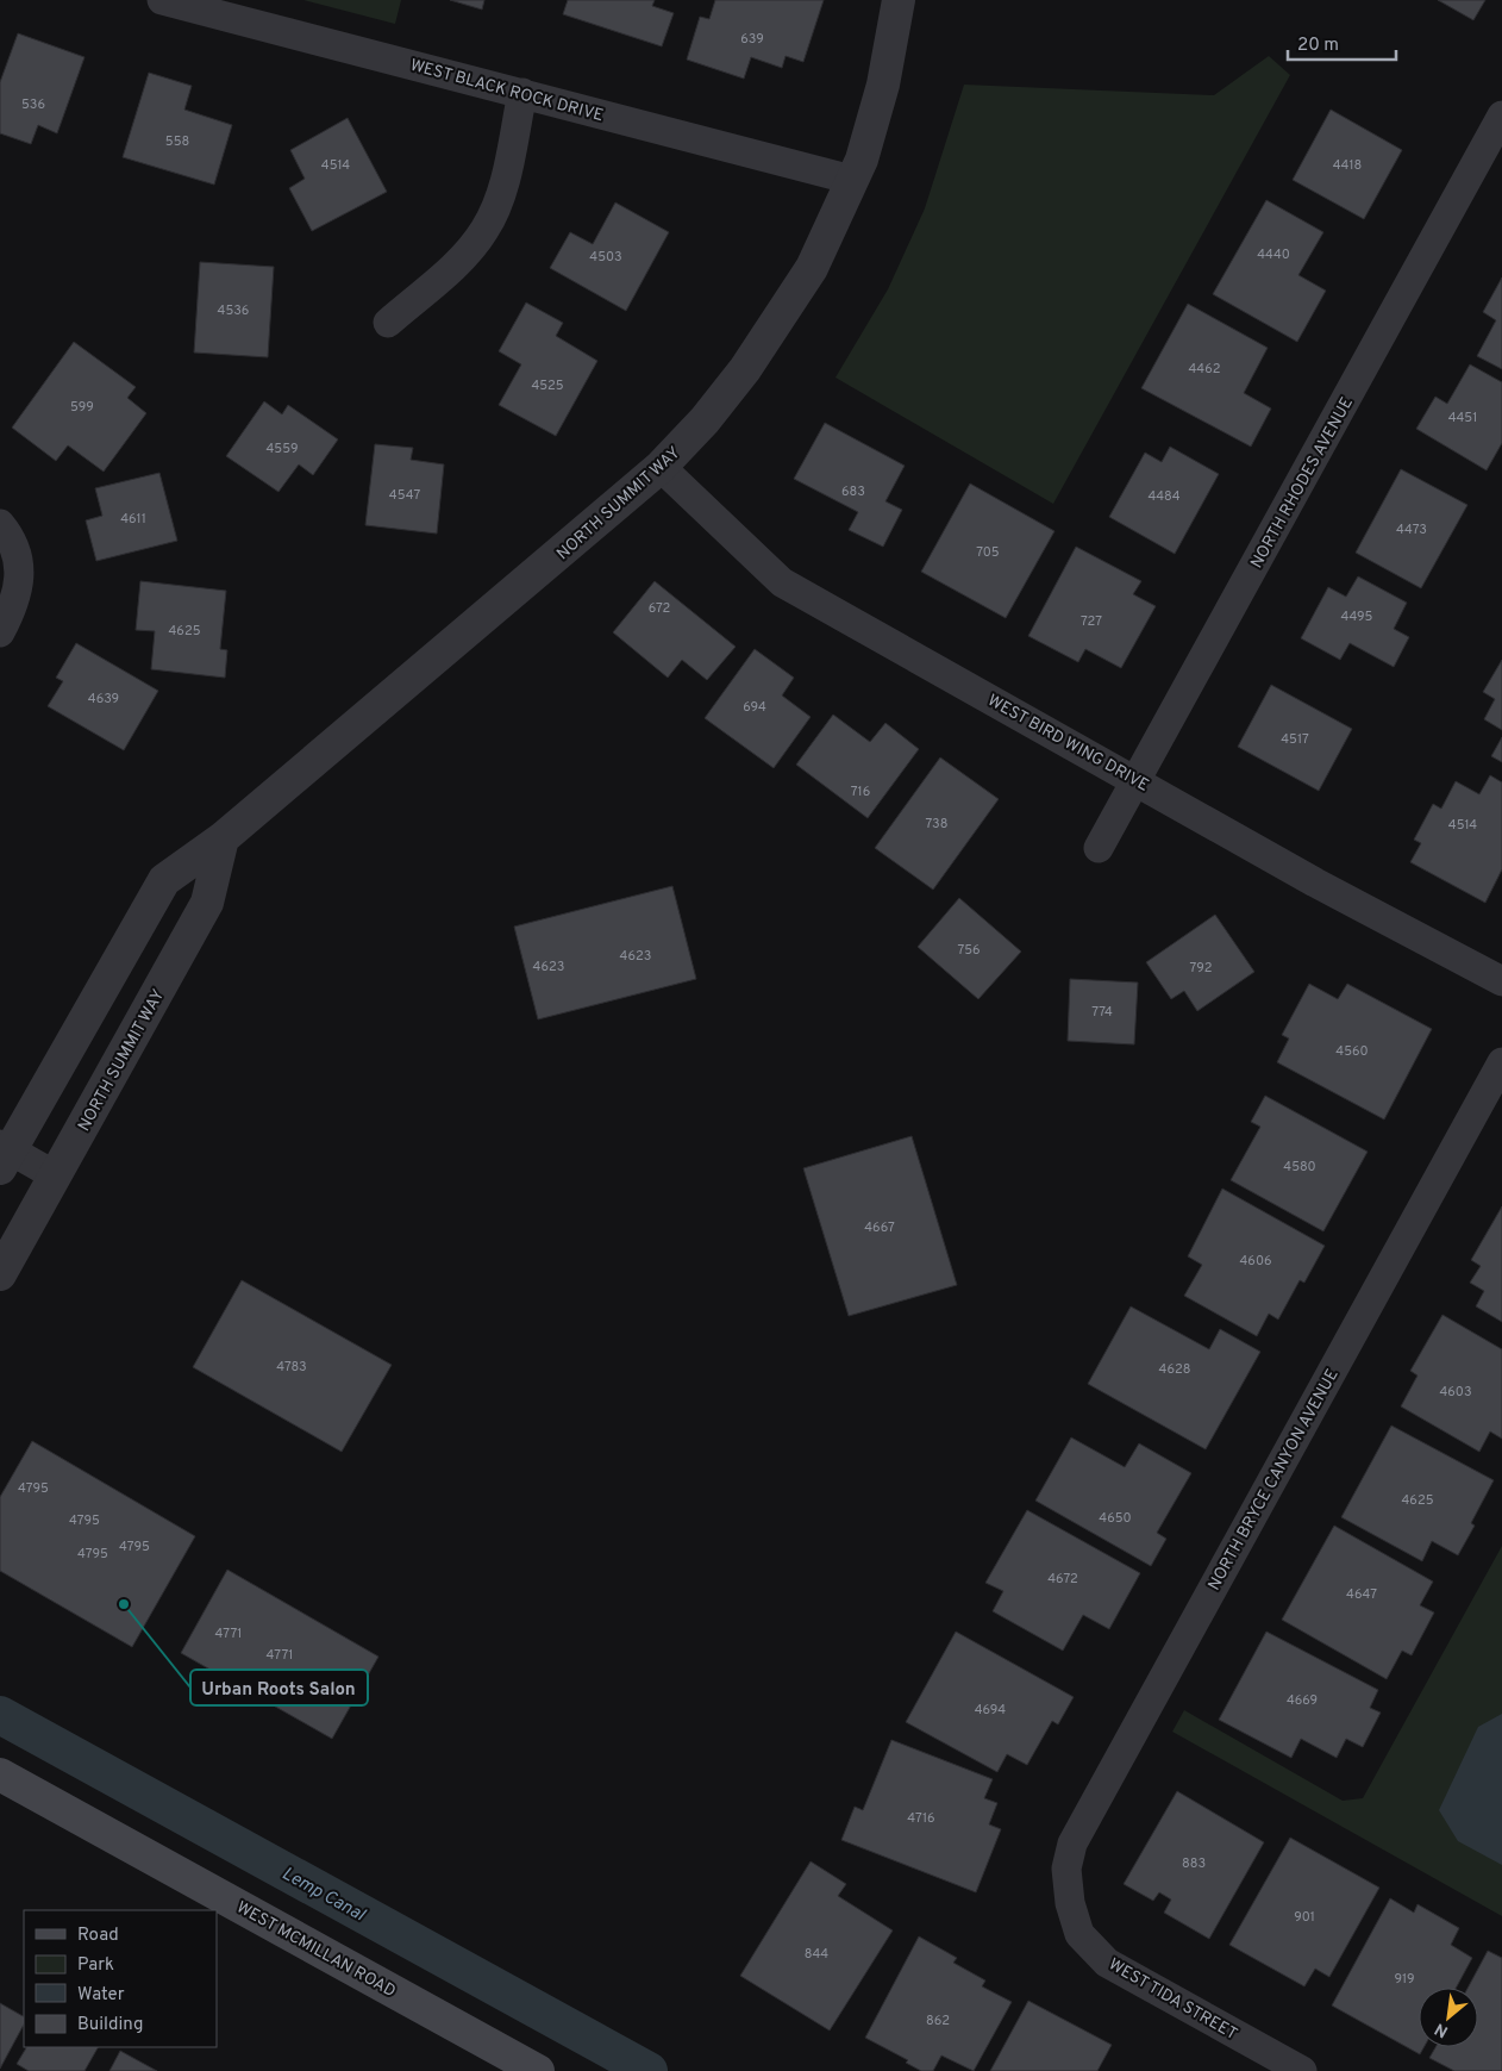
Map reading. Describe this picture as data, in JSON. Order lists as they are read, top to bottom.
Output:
{
  "streets": {
    "main road": ["WEST MCMILLAN ROAD"],
    "street": [
      "WEST BLACK ROCK DRIVE",
      "NORTH RHODES AVENUE",
      "NORTH SUMMIT WAY",
      "WEST BIRD WING DRIVE",
      "NORTH BRYCE CANYON AVENUE",
      "WEST TIDA STREET"
    ]
  },
  "crossings": [
    ["WEST BLACK ROCK DRIVE", "NORTH SUMMIT WAY"],
    ["NORTH RHODES AVENUE", "WEST BIRD WING DRIVE"],
    ["NORTH SUMMIT WAY", "WEST BIRD WING DRIVE"],
    ["NORTH BRYCE CANYON AVENUE", "WEST TIDA STREET"]
  ],
  "water": ["Lemp Canal"],
  "places": ["Urban Roots Salon"],
  "house_numbers": [
    "639",
    "536",
    "558",
    "4514",
    "4418",
    "4440",
    "4503",
    "4536",
    "4462",
    "4525",
    "599",
    "4451",
    "4559",
    "683",
    "4547",
    "4484",
    "4611",
    "4473",
    "705",
    "672",
    "4495",
    "727",
    "4625",
    "4639",
    "694",
    "4517",
    "716",
    "738",
    "4514",
    "756",
    "4623",
    "4623",
    "792",
    "774",
    "4560",
    "4580",
    "4667",
    "4606",
    "4783",
    "4628",
    "4603",
    "4795",
    "4625",
    "4650",
    "4795",
    "4795",
    "4795",
    "4672",
    "4647",
    "4771",
    "4771",
    "4669",
    "4694",
    "4716",
    "883",
    "901",
    "844",
    "919",
    "862"
  ],
  "legend": [
    "Road",
    "Park",
    "Water",
    "Building"
  ],
  "scale_bar": "20 m",
  "north": "bottom left"
}
